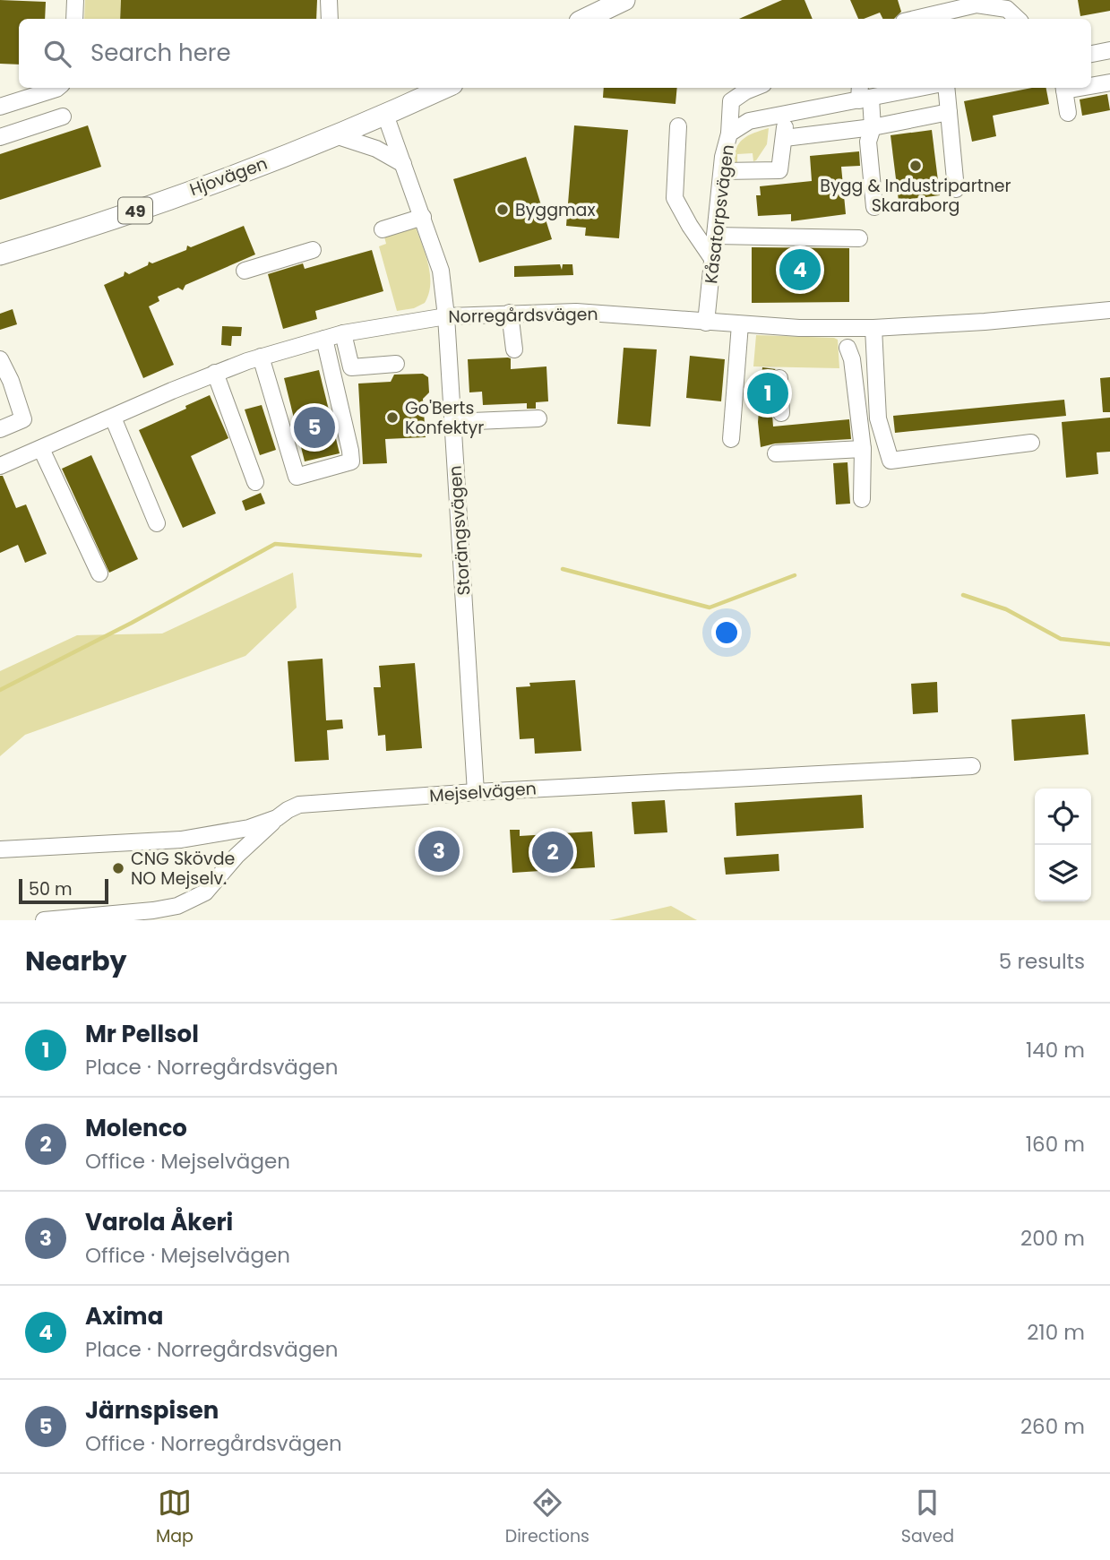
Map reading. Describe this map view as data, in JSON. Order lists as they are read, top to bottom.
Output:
{
  "streets": {
    "main road": ["Hjovägen", "49"],
    "street": [
      "Kåsatorpsvägen",
      "Norregårdsvägen",
      "Storängsvägen",
      "Mejselvägen"
    ]
  },
  "crossings": [
    ["Hjovägen", "Storängsvägen"],
    ["Kåsatorpsvägen", "Norregårdsvägen"],
    ["Norregårdsvägen", "Storängsvägen"],
    ["Storängsvägen", "Mejselvägen"]
  ],
  "places": [
    "Bygg & Industripartner Skaraborg",
    "Byggmax",
    "Go'Berts Konfektyr",
    "CNG Skövde NO Mejselv."
  ],
  "scale_bar": "50 m",
  "page": {
    "search": "Search here",
    "pins": [
      "4",
      "1",
      "5",
      "3",
      "2"
    ],
    "scale": "50 m",
    "heading": ["Nearby", "5 results"],
    "list": [
      {
        "mark": "1",
        "name": "Mr Pellsol",
        "note": "Place · Norregårdsvägen",
        "value": "140 m"
      },
      {
        "mark": "2",
        "name": "Molenco",
        "note": "Office · Mejselvägen",
        "value": "160 m"
      },
      {
        "mark": "3",
        "name": "Varola Åkeri",
        "note": "Office · Mejselvägen",
        "value": "200 m"
      },
      {
        "mark": "4",
        "name": "Axima",
        "note": "Place · Norregårdsvägen",
        "value": "210 m"
      },
      {
        "mark": "5",
        "name": "Järnspisen",
        "note": "Office · Norregårdsvägen",
        "value": "260 m"
      }
    ],
    "nav": ["Map", "Directions", "Saved"]
  }
}
